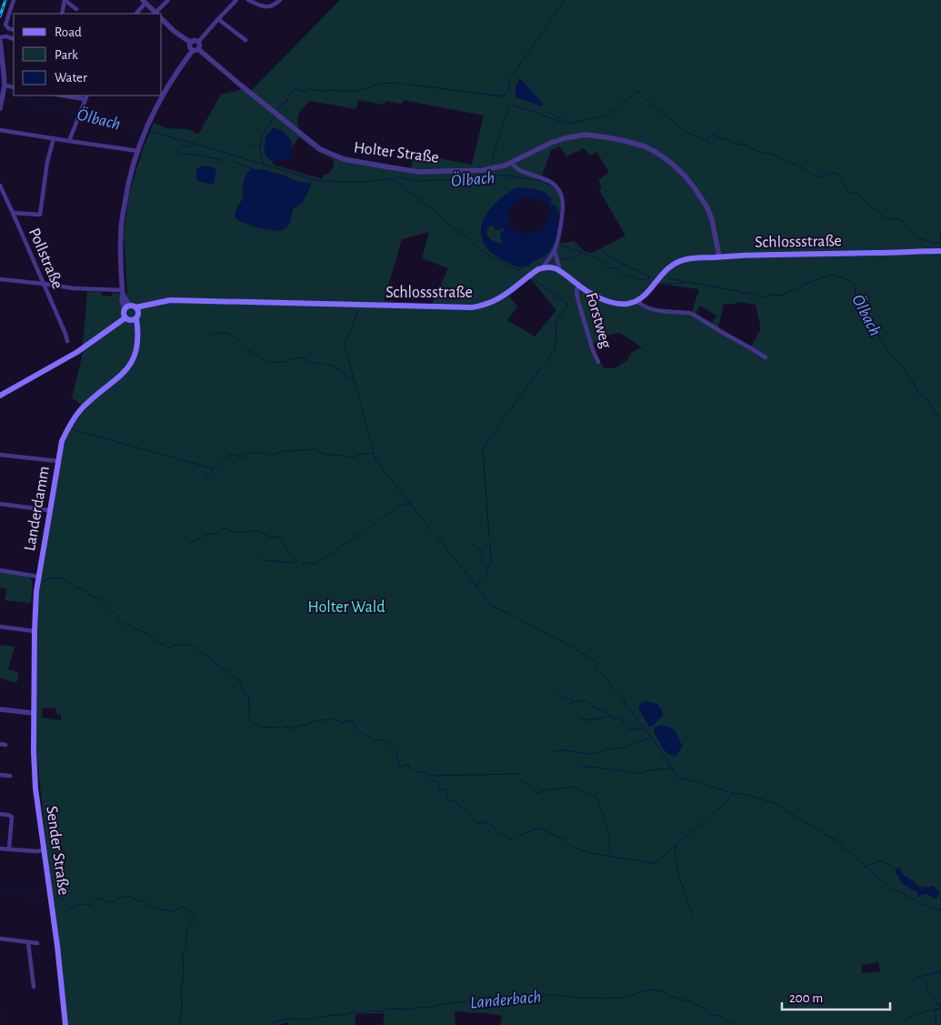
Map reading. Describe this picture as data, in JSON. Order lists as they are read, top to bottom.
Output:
{
  "streets": {
    "main road": ["Schlossstraße", "Landerdamm", "Sender Straße"],
    "street": ["Holter Straße", "Pollstraße", "Forstweg"]
  },
  "crossings": [
    ["Holter Straße", "Schlossstraße"],
    ["Schlossstraße", "Landerdamm"],
    ["Landerdamm", "Sender Straße"]
  ],
  "water": ["Ölbach", "Landerbach"],
  "parks": ["Holter Wald"],
  "legend": ["Road", "Park", "Water"],
  "scale_bar": "200 m"
}
